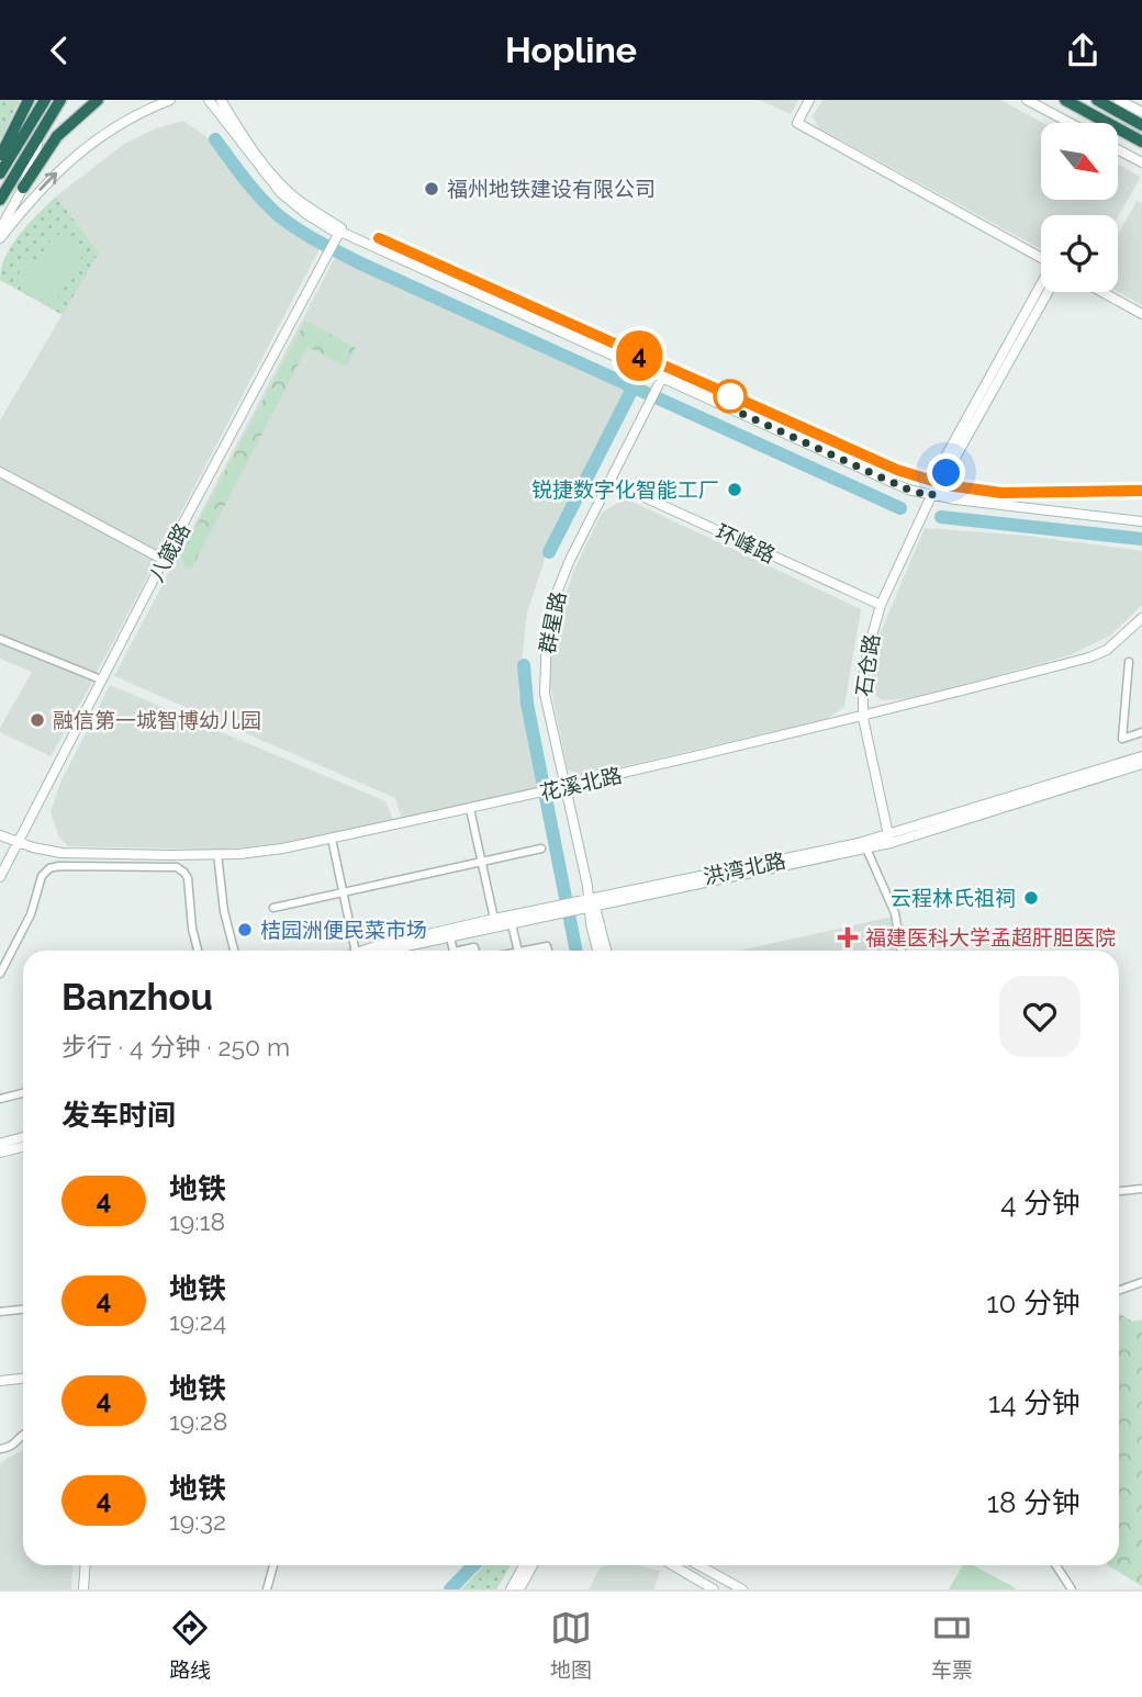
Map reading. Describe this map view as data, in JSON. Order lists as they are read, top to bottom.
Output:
{
  "streets": {
    "street": [
      "环峰路",
      "八箴路",
      "群星路",
      "石仓路",
      "花溪北路",
      "洪湾北路"
    ]
  },
  "crossings": [
    ["环峰路", "群星路"],
    ["环峰路", "石仓路"],
    ["八箴路", "花溪北路"],
    ["群星路", "花溪北路"],
    ["群星路", "洪湾北路"],
    ["石仓路", "花溪北路"],
    ["石仓路", "洪湾北路"]
  ],
  "places": {
    "other": [
      "福州地铁建设有限公司",
      "锐捷数字化智能工厂",
      "融信第一城智博幼儿园",
      "云程林氏祖祠",
      "桔园洲便民菜市场"
    ],
    "health": ["福建医科大学孟超肝胆医院"]
  },
  "lines": ["metro line 4"],
  "north": "bottom right",
  "page": {
    "header": "Hopline",
    "on_map": "4",
    "heading": [
      ["Banzhou", "步行 · 4 分钟 · 250 m"],
      "发车时间"
    ],
    "list": [
      {
        "mark": "4",
        "name": "地铁",
        "note": "19:18",
        "value": "4 分钟"
      },
      {
        "mark": "4",
        "name": "地铁",
        "note": "19:24",
        "value": "10 分钟"
      },
      {
        "mark": "4",
        "name": "地铁",
        "note": "19:28",
        "value": "14 分钟"
      },
      {
        "mark": "4",
        "name": "地铁",
        "note": "19:32",
        "value": "18 分钟"
      }
    ],
    "tabs": ["路线", "地图", "车票"]
  }
}
